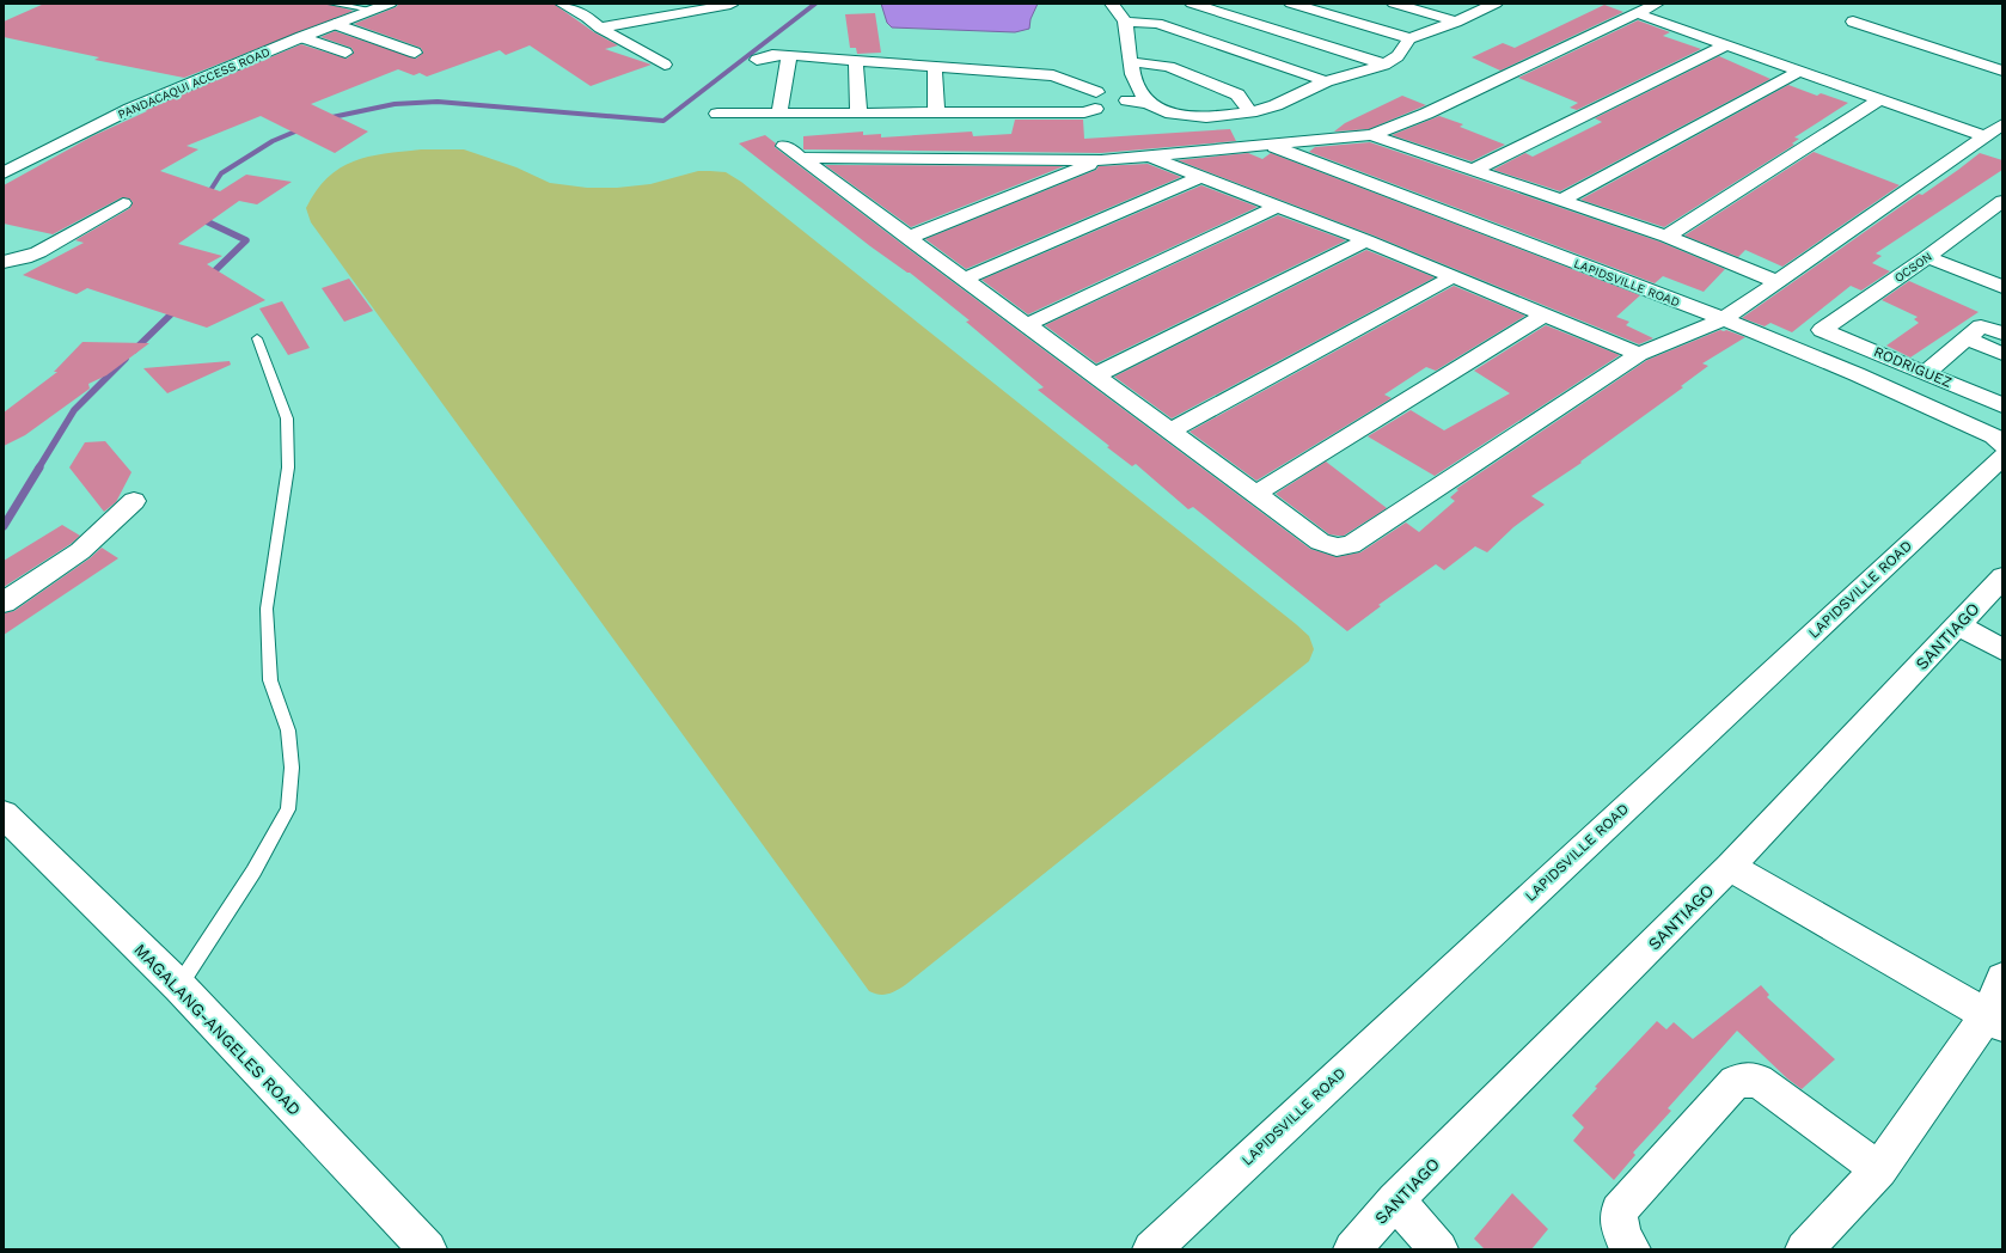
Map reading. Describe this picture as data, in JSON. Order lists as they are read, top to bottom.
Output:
{
  "streets": {
    "street": [
      "PANDACAQUI ACCESS ROAD",
      "OCSON",
      "LAPIDSVILLE ROAD",
      "RODRIGUEZ",
      "SANTIAGO",
      "MAGALANG-ANGELES ROAD"
    ]
  },
  "crossings": [
    ["OCSON", "RODRIGUEZ"]
  ]
}
